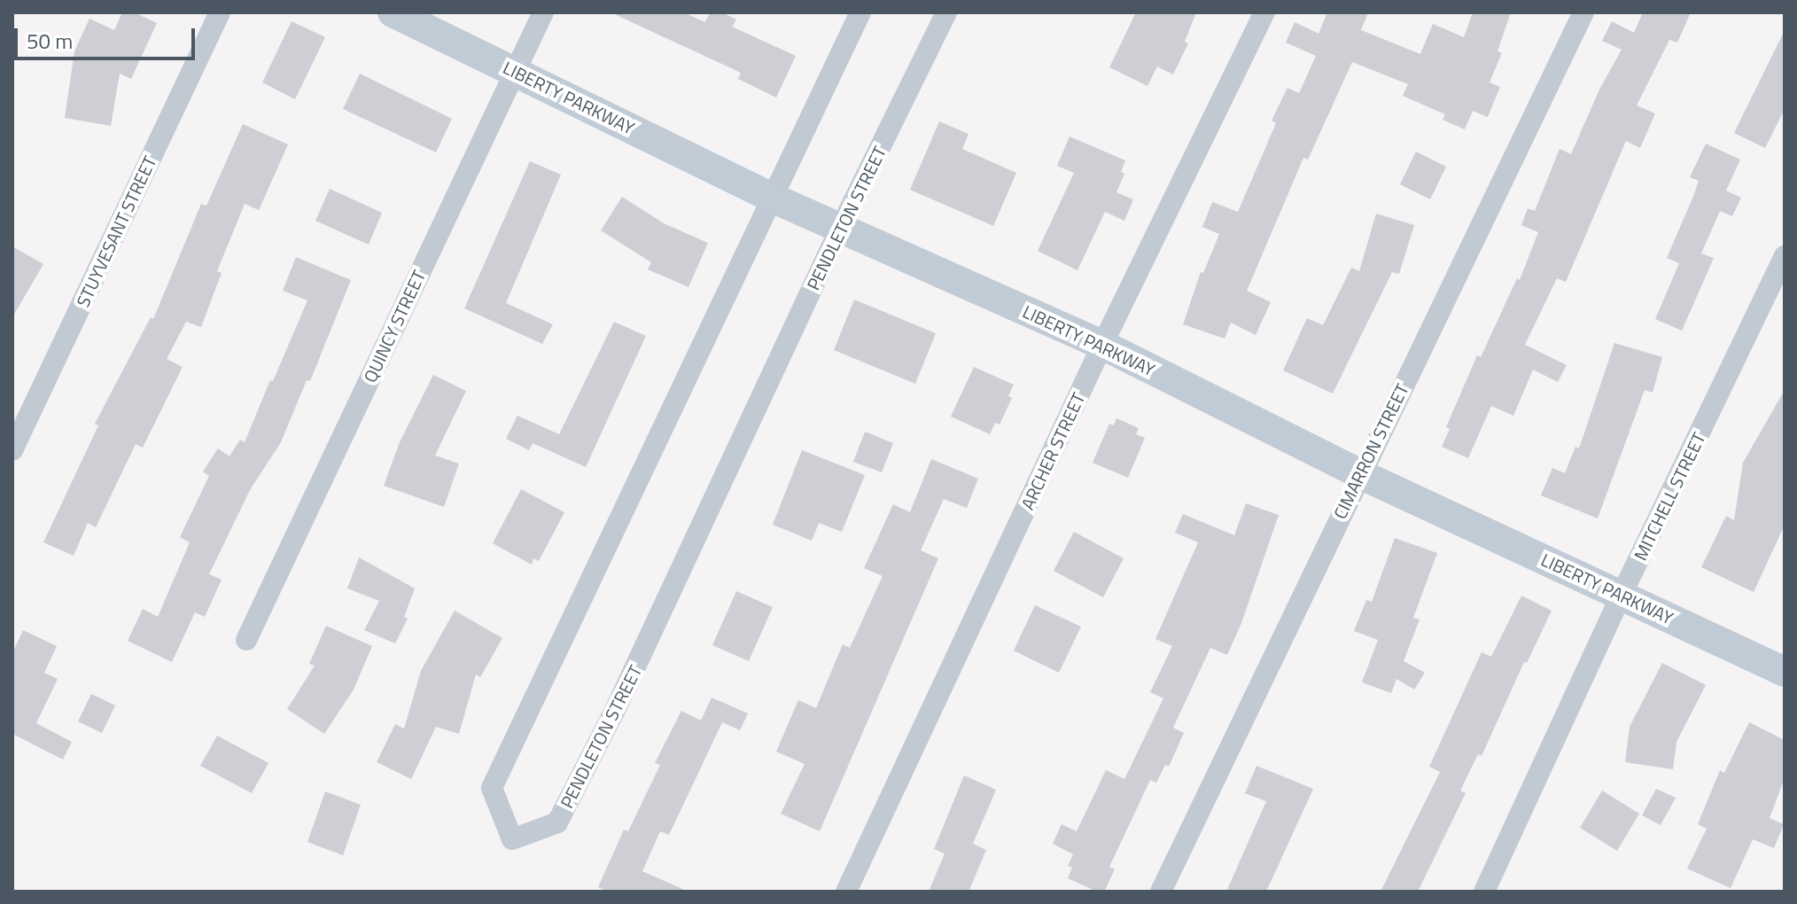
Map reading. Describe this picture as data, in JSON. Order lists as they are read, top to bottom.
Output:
{
  "streets": {
    "street": [
      "LIBERTY PARKWAY",
      "PENDLETON STREET",
      "STUYVESANT STREET",
      "QUINCY STREET",
      "ARCHER STREET",
      "CIMARRON STREET",
      "MITCHELL STREET"
    ]
  },
  "crossings": [
    ["LIBERTY PARKWAY", "PENDLETON STREET"],
    ["LIBERTY PARKWAY", "QUINCY STREET"],
    ["LIBERTY PARKWAY", "ARCHER STREET"],
    ["LIBERTY PARKWAY", "CIMARRON STREET"],
    ["LIBERTY PARKWAY", "MITCHELL STREET"]
  ],
  "scale_bar": "50 m"
}
